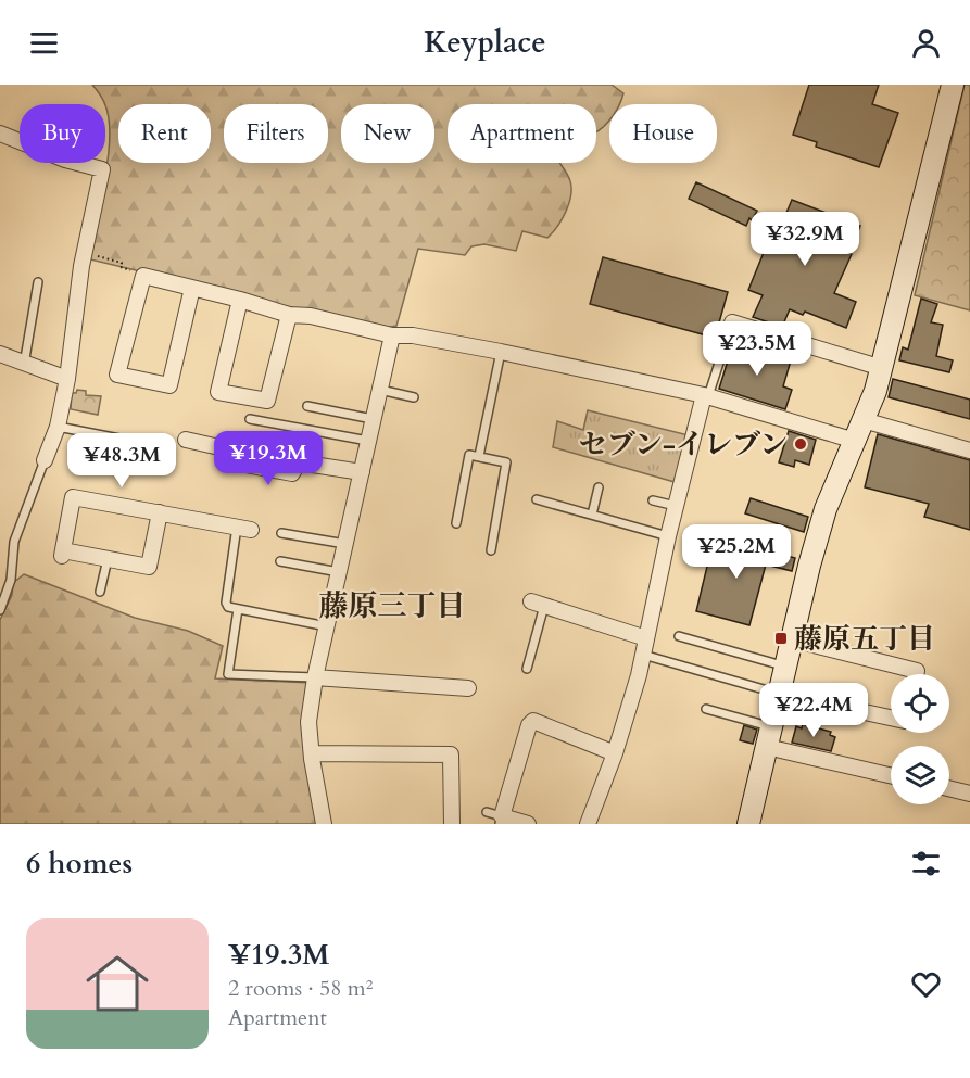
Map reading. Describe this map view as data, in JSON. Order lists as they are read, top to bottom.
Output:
{
  "districts": ["藤原三丁目"],
  "places": {
    "other": ["セブン-イレブン"],
    "transit": ["藤原五丁目"]
  },
  "page": {
    "header": "Keyplace",
    "chip": [
      "Buy",
      "Rent",
      "Filters",
      "New",
      "Apartment",
      "House"
    ],
    "price": [
      "¥32.9M",
      "¥23.5M",
      "¥19.3M",
      "¥48.3M",
      "¥25.2M",
      "¥22.4M"
    ],
    "heading": "6 homes",
    "list": [
      {
        "name": "¥19.3M",
        "note": "2 rooms · 58 m² · Apartment"
      }
    ]
  }
}
